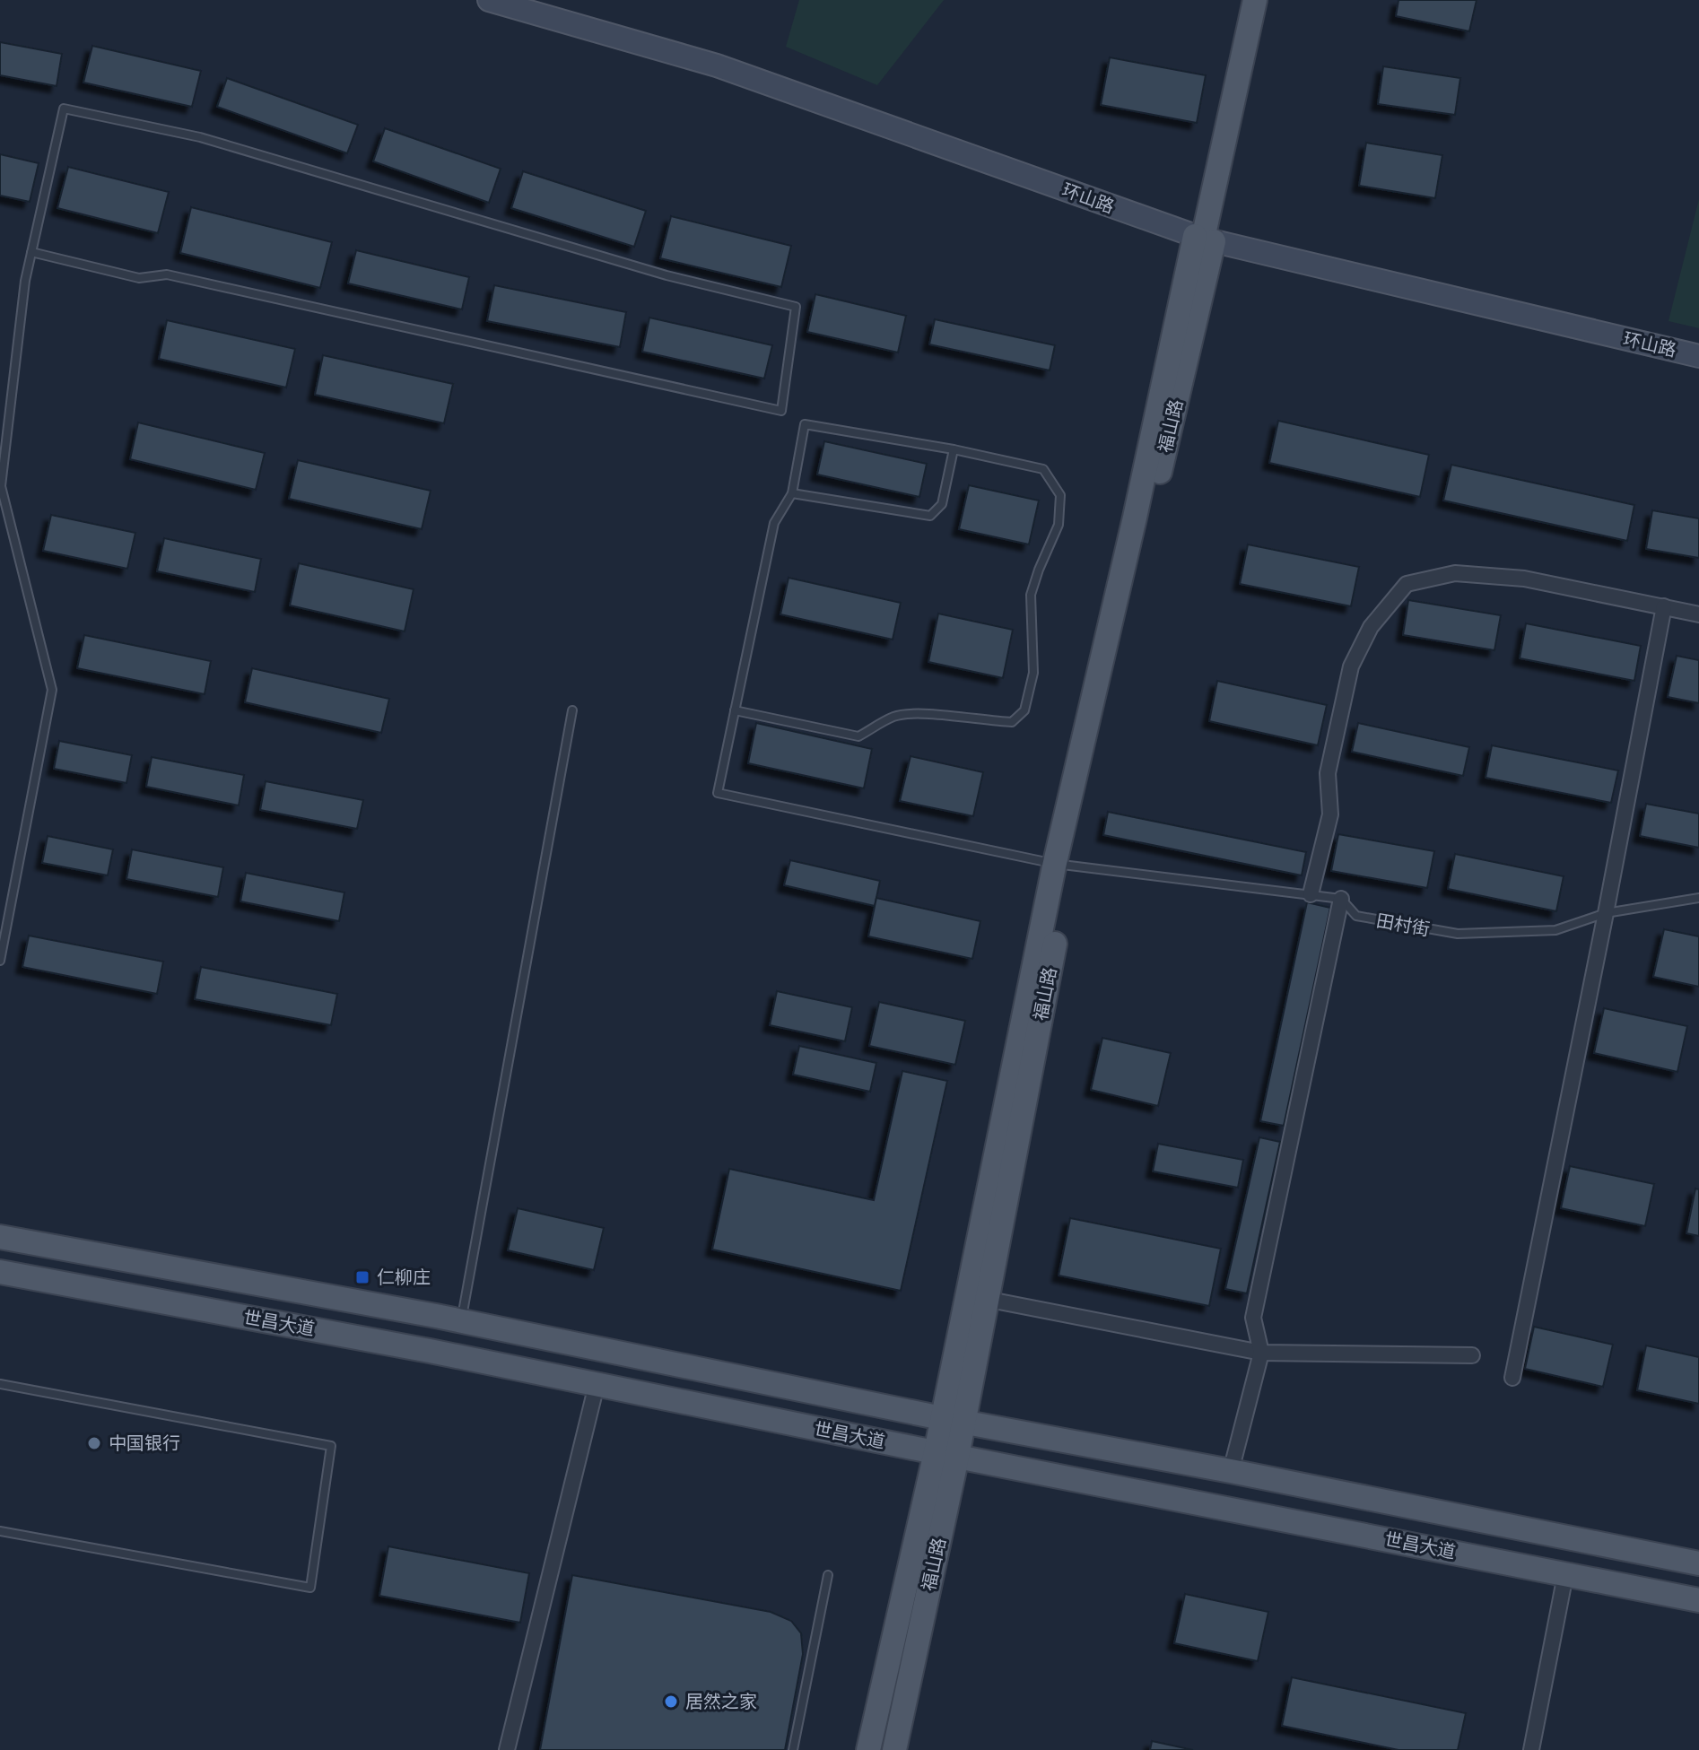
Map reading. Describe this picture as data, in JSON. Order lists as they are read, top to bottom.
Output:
{
  "streets": {
    "main road": ["环山路", "福山路", "世昌大道"],
    "lane": ["田村街"]
  },
  "crossings": [
    ["福山路", "世昌大道"]
  ],
  "places": {
    "transit": ["仁柳庄"],
    "other": ["中国银行", "居然之家"]
  }
}
